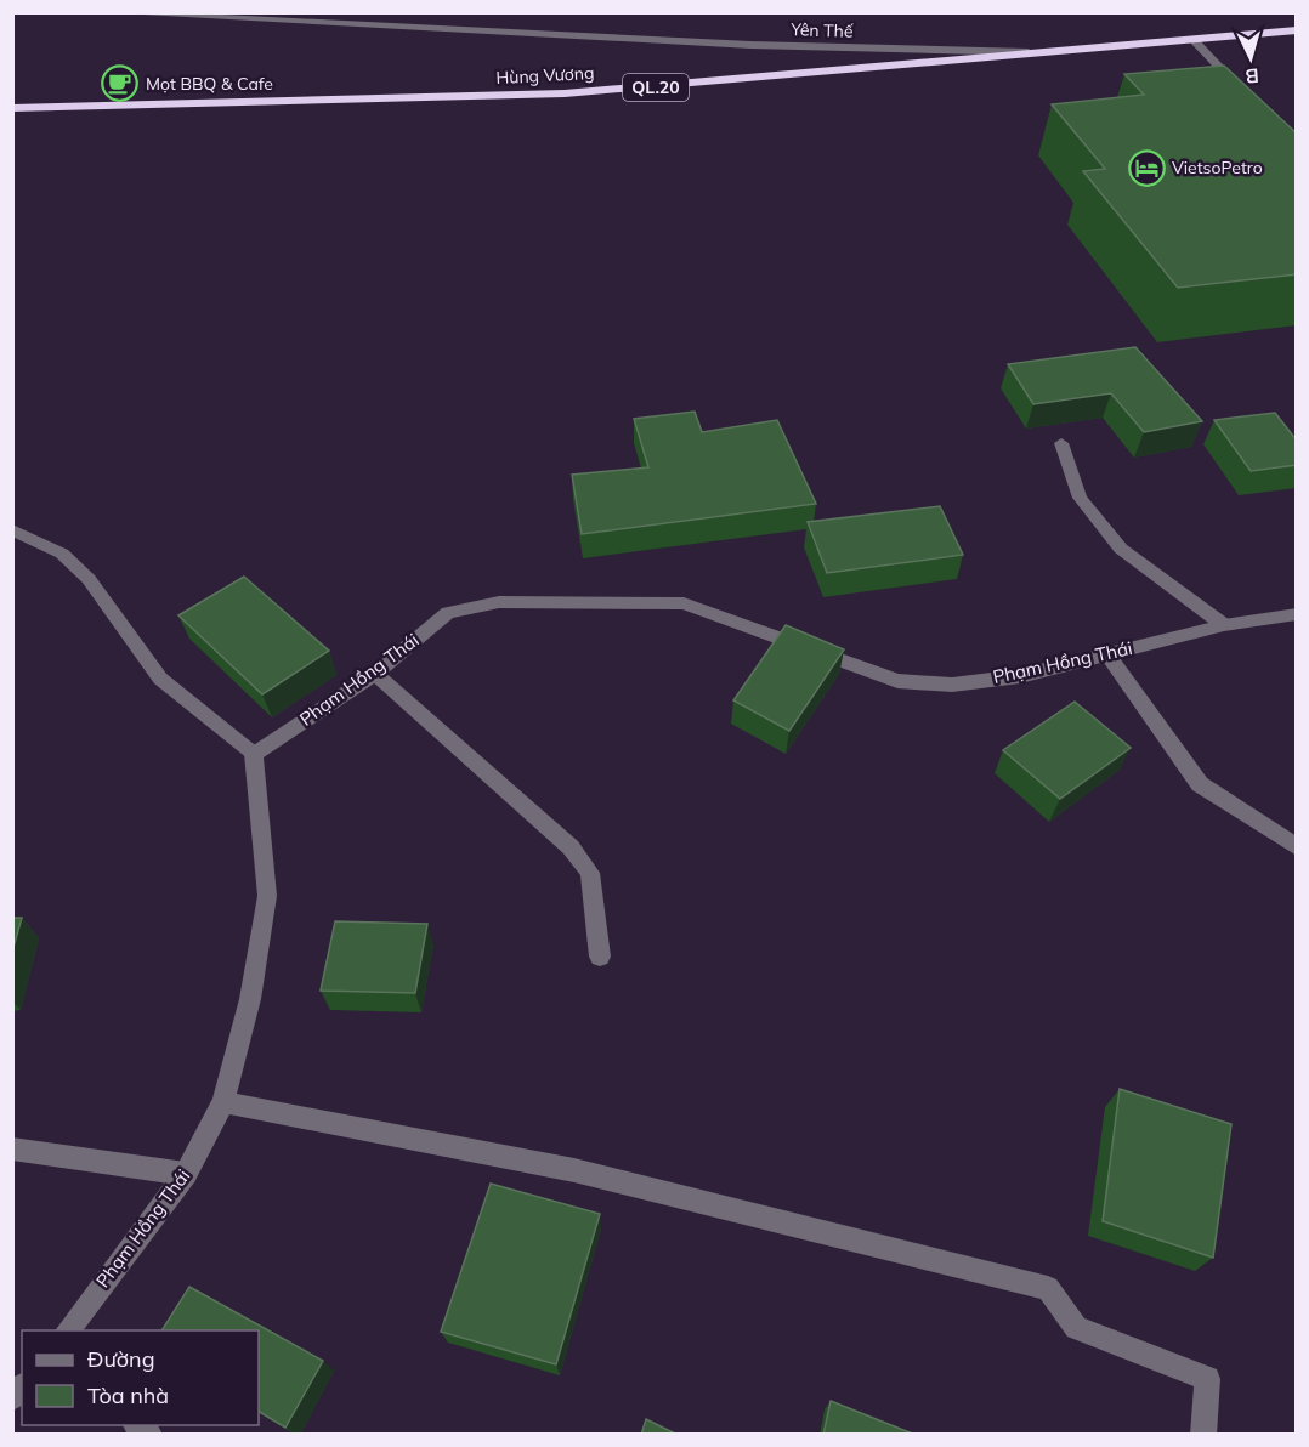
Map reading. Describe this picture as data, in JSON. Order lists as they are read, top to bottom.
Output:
{
  "streets": {
    "highway": ["Hùng Vương", "QL.20"],
    "street": ["Yên Thế", "Phạm Hồng Thái"]
  },
  "crossings": [
    ["Yên Thế", "Hùng Vương"]
  ],
  "places": {
    "cafe": ["Mọt BBQ & Cafe"],
    "hotel": ["VietsoPetro"]
  },
  "legend": ["Đường", "Tòa nhà"],
  "north": "bottom"
}
